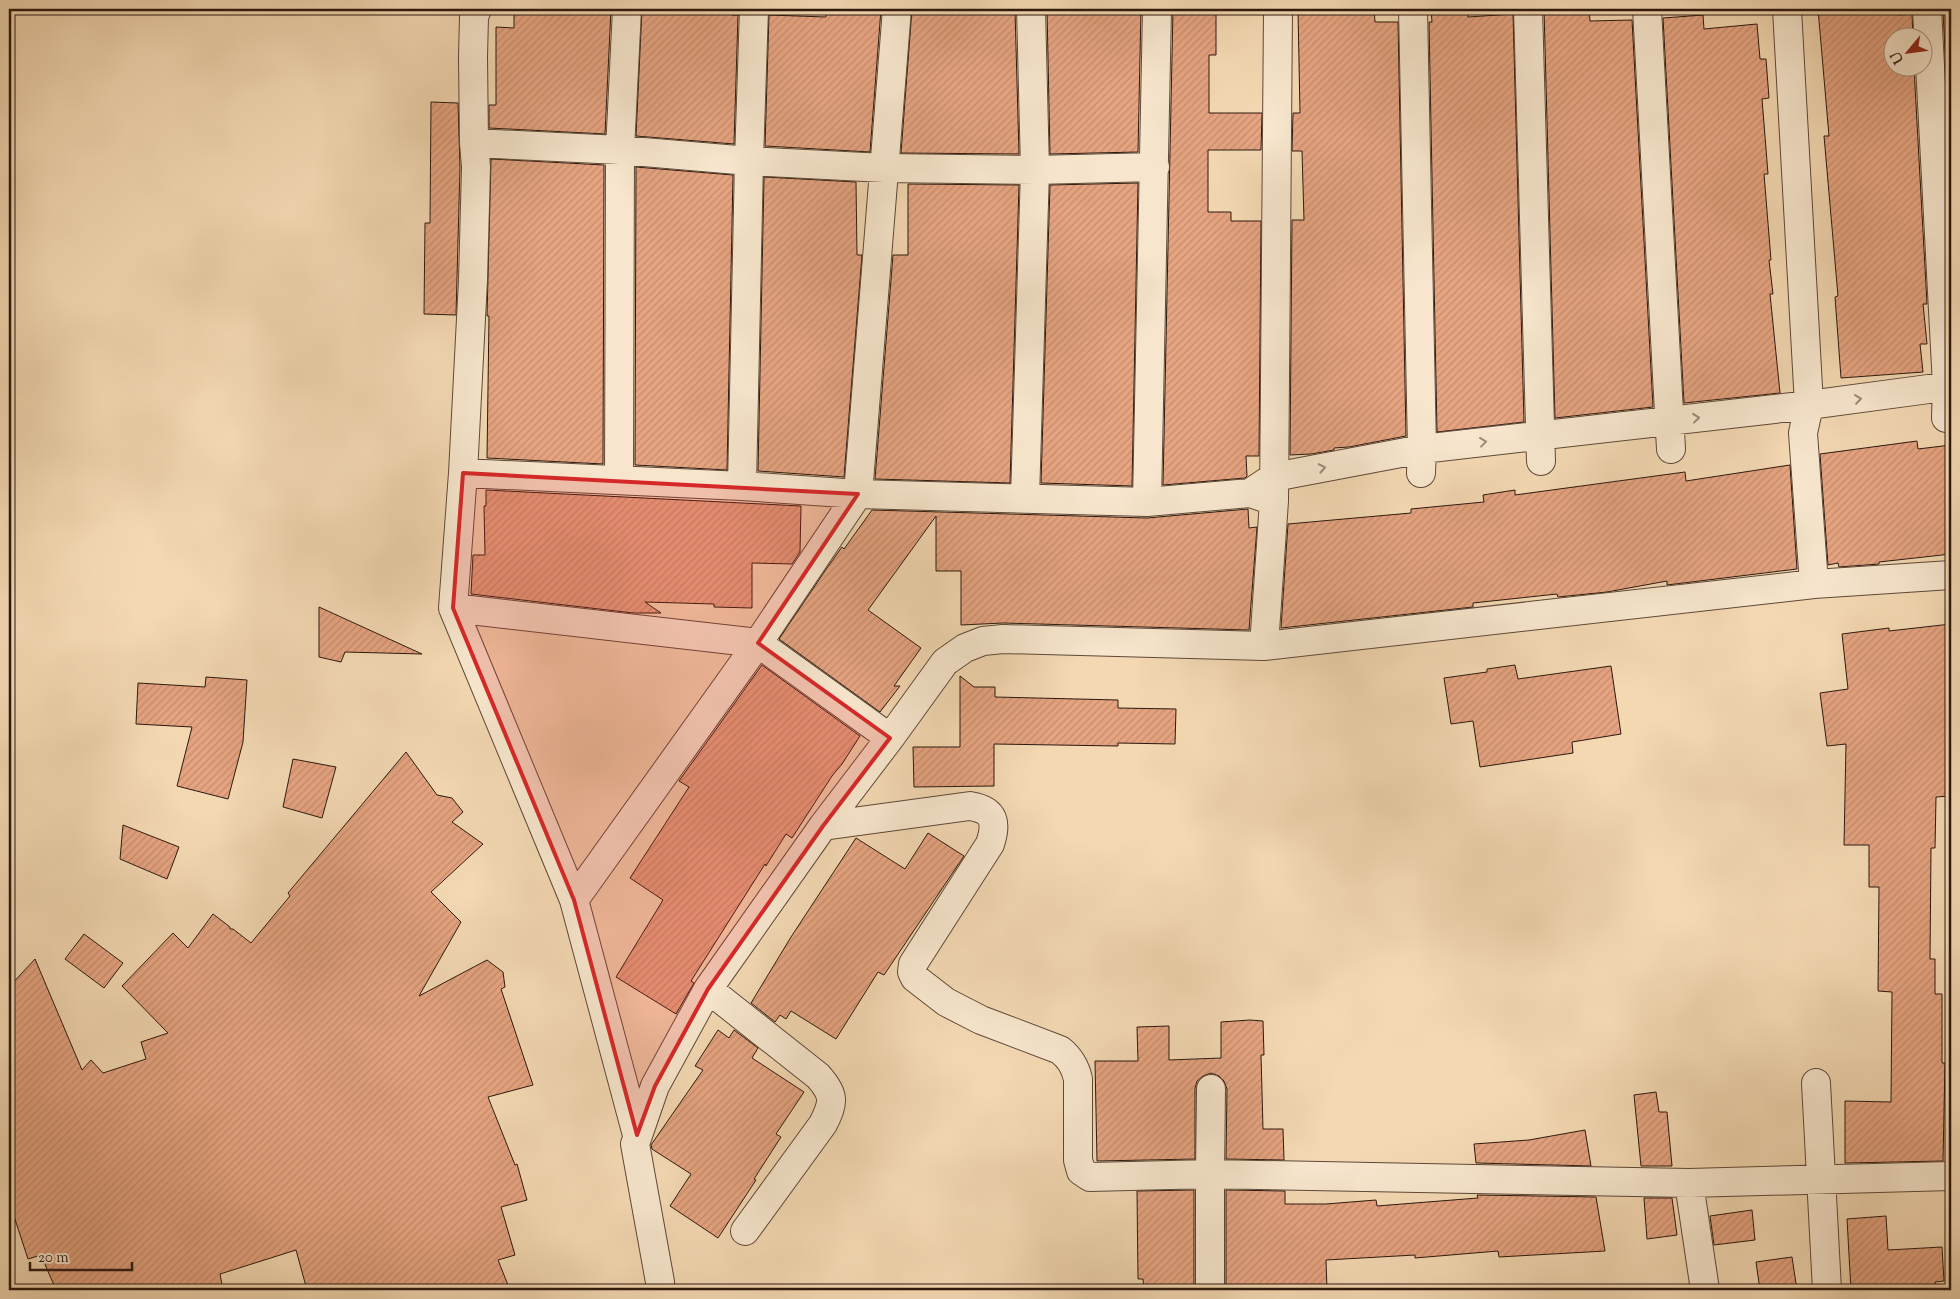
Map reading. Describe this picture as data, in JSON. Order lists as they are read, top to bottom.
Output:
{
  "scale_bar": "20 m",
  "north": "bottom left"
}
